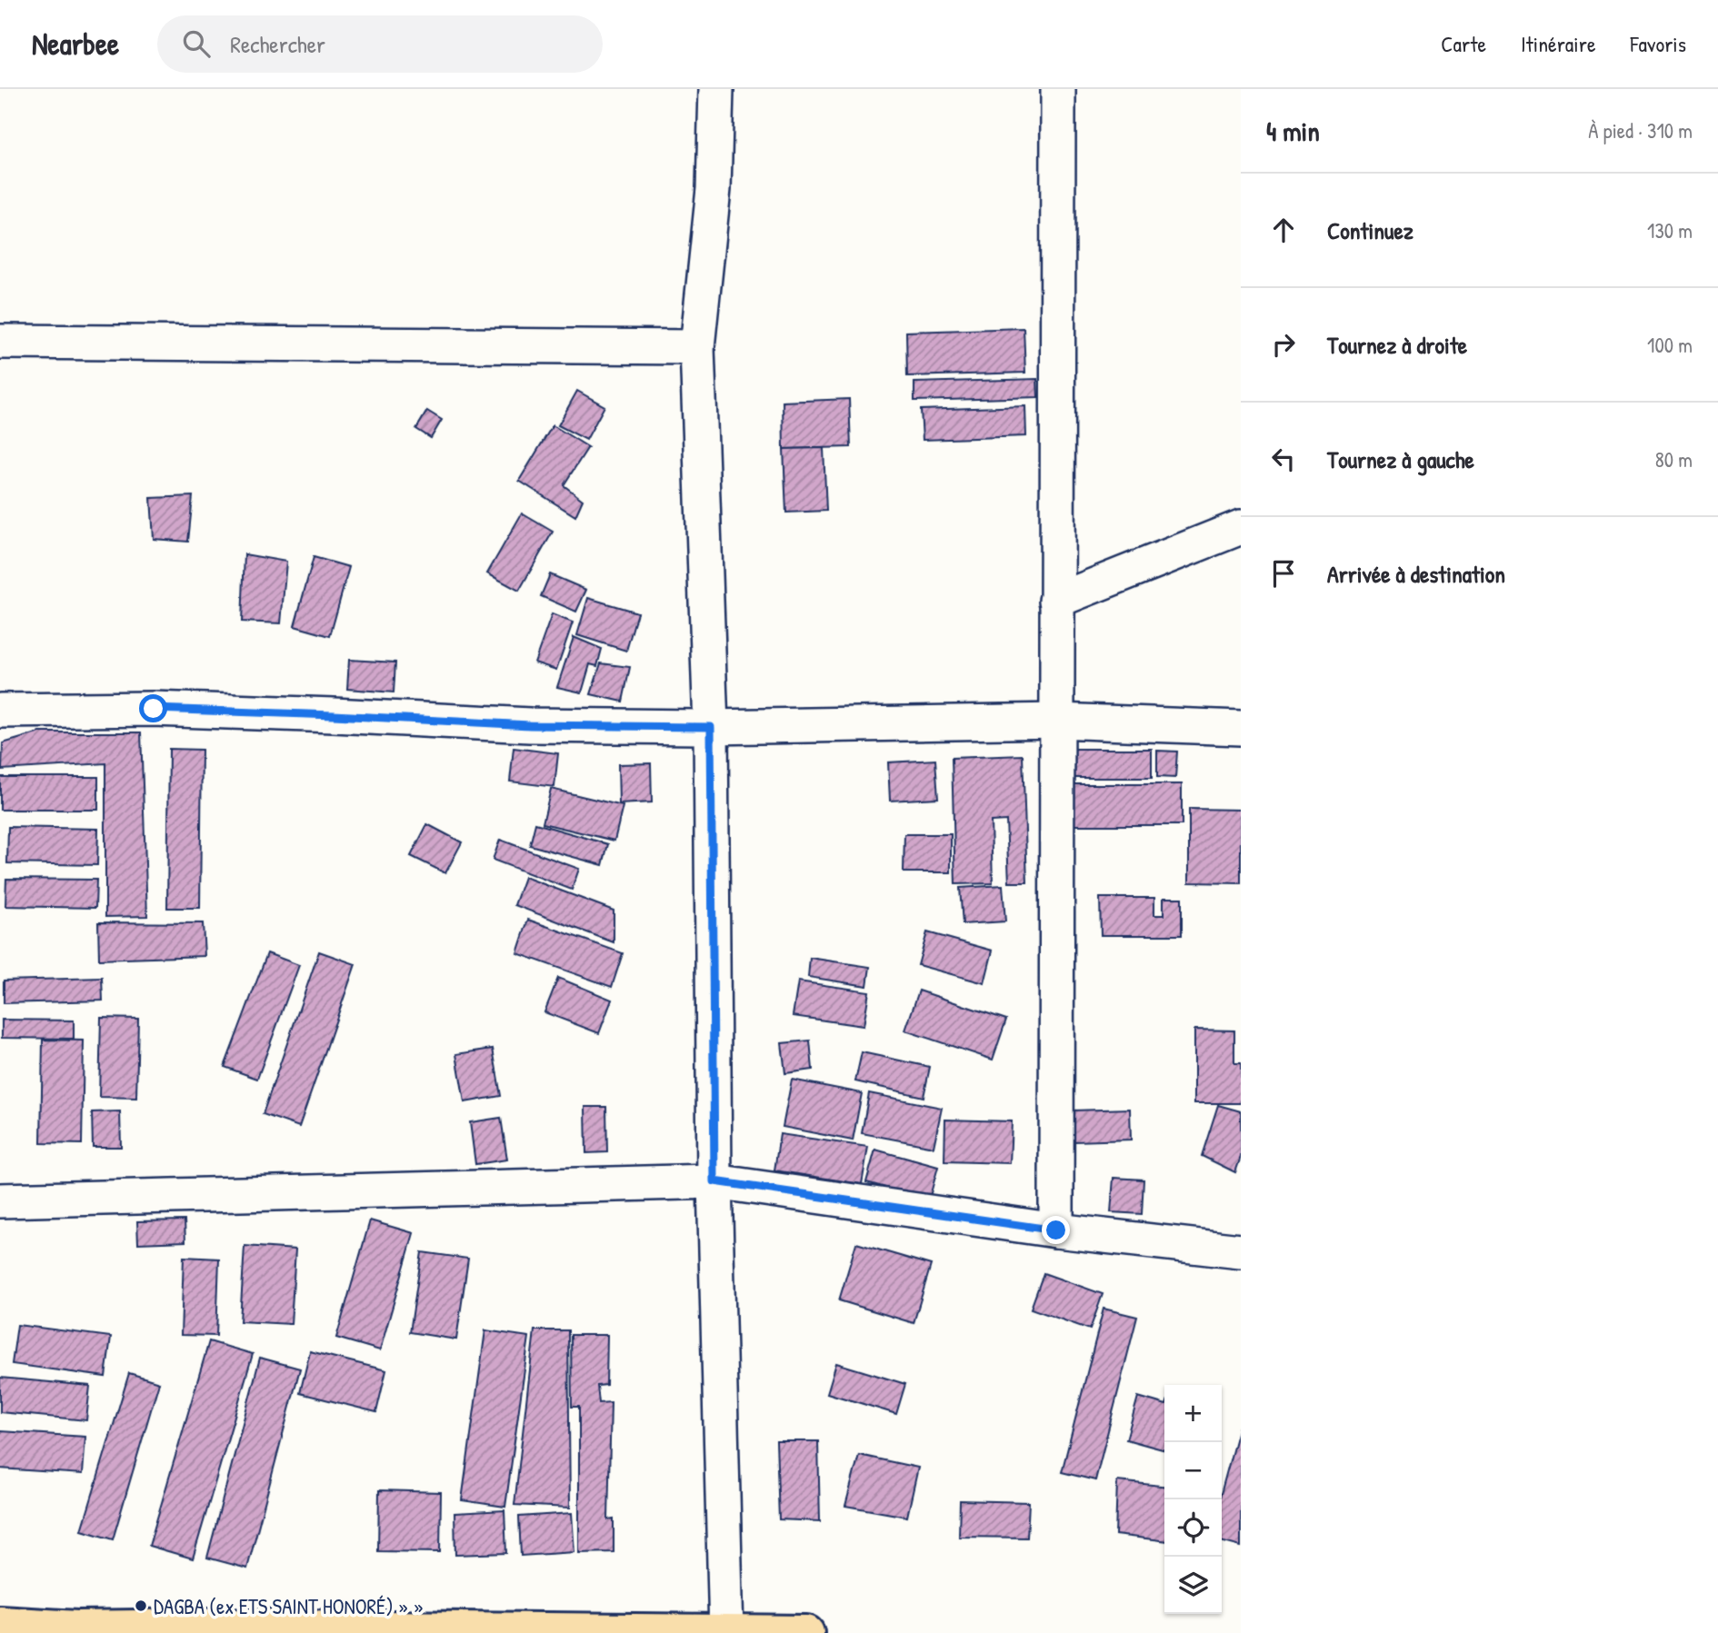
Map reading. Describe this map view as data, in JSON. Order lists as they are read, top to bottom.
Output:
{
  "places": ["DAGBA (ex ETS SAINT HONORÉ) » »"],
  "page": {
    "header": "Nearbee",
    "search": "Rechercher",
    "nav": ["Carte", "Itinéraire", "Favoris"],
    "heading": ["4 min", "À pied · 310 m"],
    "list": [
      ["Continuez", "130 m"],
      ["Tournez à droite", "100 m"],
      ["Tournez à gauche", "80 m"],
      "Arrivée à destination"
    ],
    "map_buttons": ["+", "−"]
  }
}
